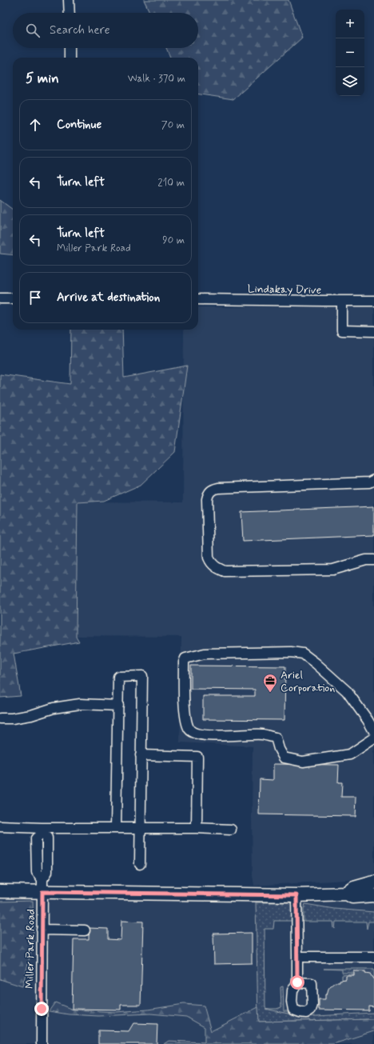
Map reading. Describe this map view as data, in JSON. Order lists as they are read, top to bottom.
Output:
{
  "streets": {
    "street": ["Lindakay Drive", "Miller Park Road"]
  },
  "places": {
    "office": ["Ariel Corporation"]
  },
  "page": {
    "map_buttons": ["+", "−"],
    "search": "Search here",
    "heading": ["5 min", "Walk · 370 m"],
    "list": [
      ["Continue", "70 m"],
      ["Turn left", "210 m"],
      ["Turn left", "Miller Park Road", "90 m"],
      "Arrive at destination"
    ]
  }
}
